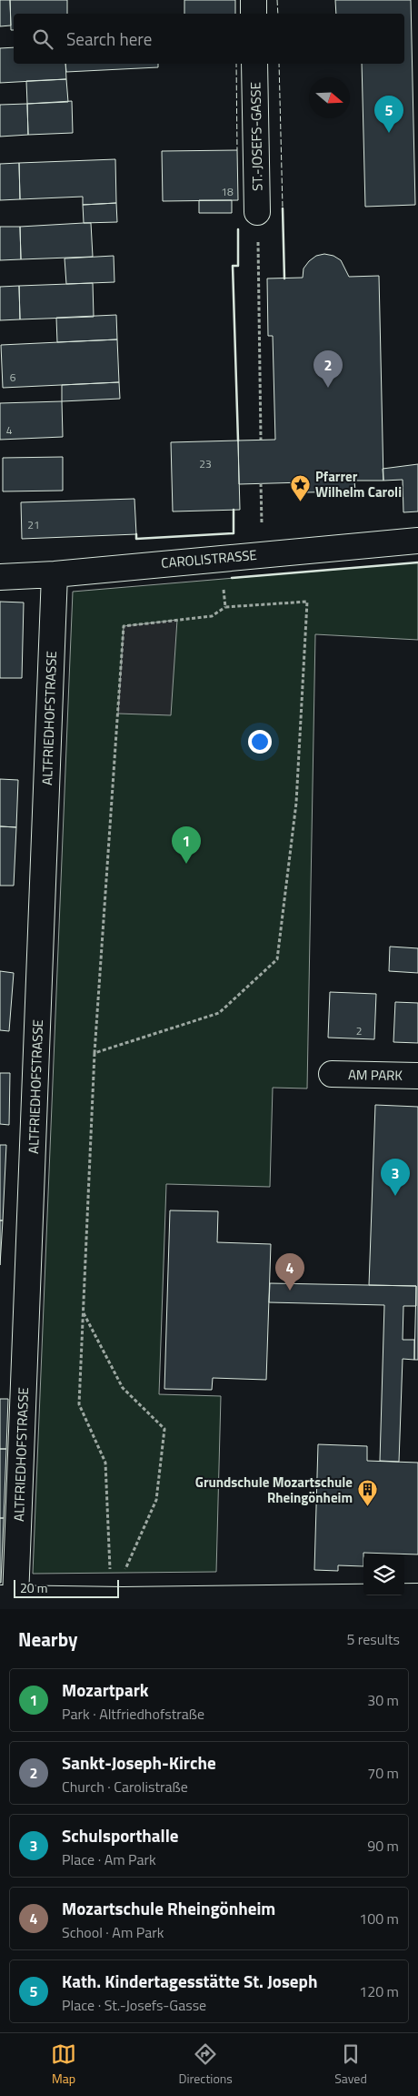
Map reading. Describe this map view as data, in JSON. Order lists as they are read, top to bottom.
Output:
{
  "streets": {
    "street": [
      "ST.-JOSEFS-GASSE",
      "CAROLISTRASSE",
      "ALTFRIEDHOFSTRASSE",
      "AM PARK"
    ]
  },
  "crossings": [
    ["CAROLISTRASSE", "ALTFRIEDHOFSTRASSE"]
  ],
  "places": {
    "place": ["Pfarrer Wilhelm Caroli"],
    "building": ["Grundschule Mozartschule Rheingönheim"]
  },
  "house_numbers": [
    "18",
    "6",
    "4",
    "23",
    "21",
    "2"
  ],
  "scale_bar": "20 m",
  "north": "right",
  "page": {
    "search": "Search here",
    "pins": [
      "5",
      "2",
      "1",
      "3",
      "4"
    ],
    "scale": "20 m",
    "heading": ["Nearby", "5 results"],
    "list": [
      {
        "mark": "1",
        "name": "Mozartpark",
        "note": "Park · Altfriedhofstraße",
        "value": "30 m"
      },
      {
        "mark": "2",
        "name": "Sankt-Joseph-Kirche",
        "note": "Church · Carolistraße",
        "value": "70 m"
      },
      {
        "mark": "3",
        "name": "Schulsporthalle",
        "note": "Place · Am Park",
        "value": "90 m"
      },
      {
        "mark": "4",
        "name": "Mozartschule Rheingönheim",
        "note": "School · Am Park",
        "value": "100 m"
      },
      {
        "mark": "5",
        "name": "Kath. Kindertagesstätte St. Joseph",
        "note": "Place · St.-Josefs-Gasse",
        "value": "120 m"
      }
    ],
    "nav": ["Map", "Directions", "Saved"]
  }
}
